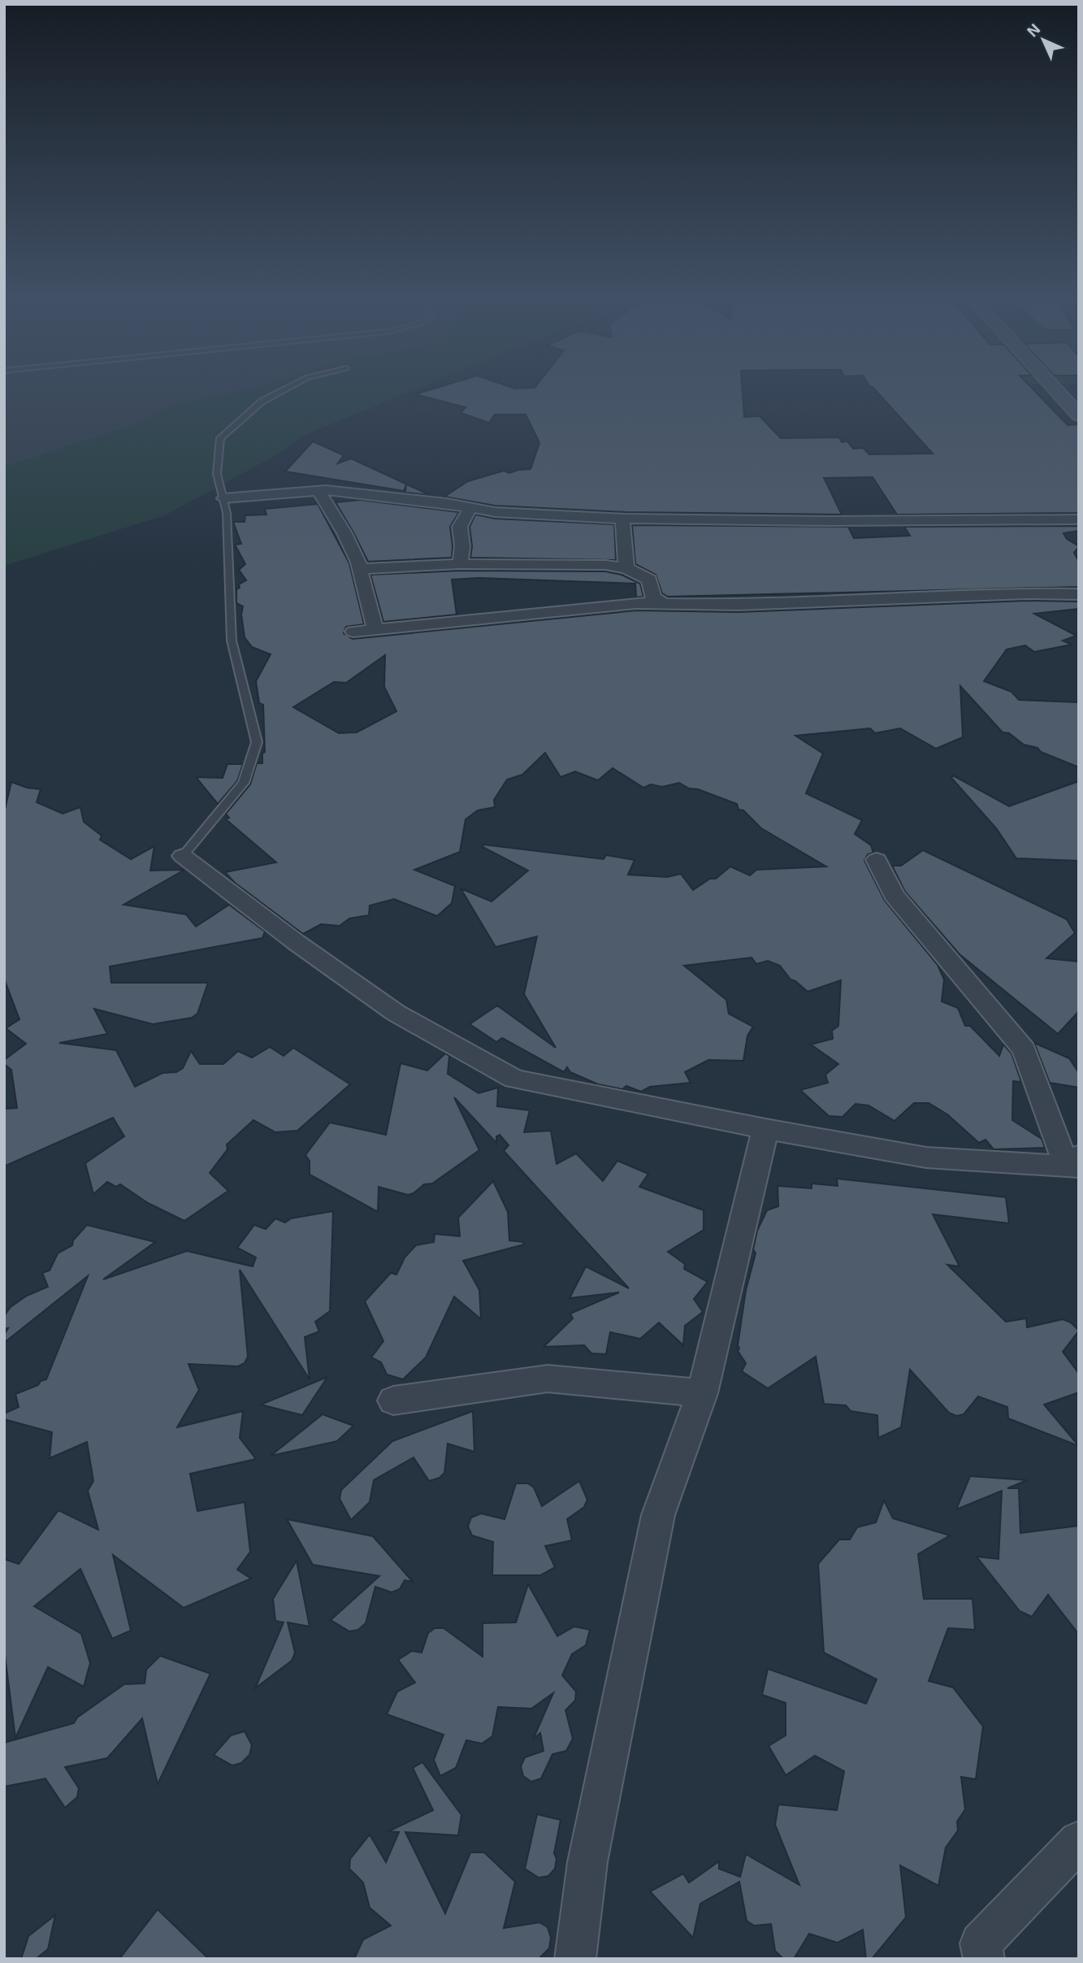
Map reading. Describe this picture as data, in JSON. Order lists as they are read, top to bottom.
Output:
{
  "north": "top left"
}
